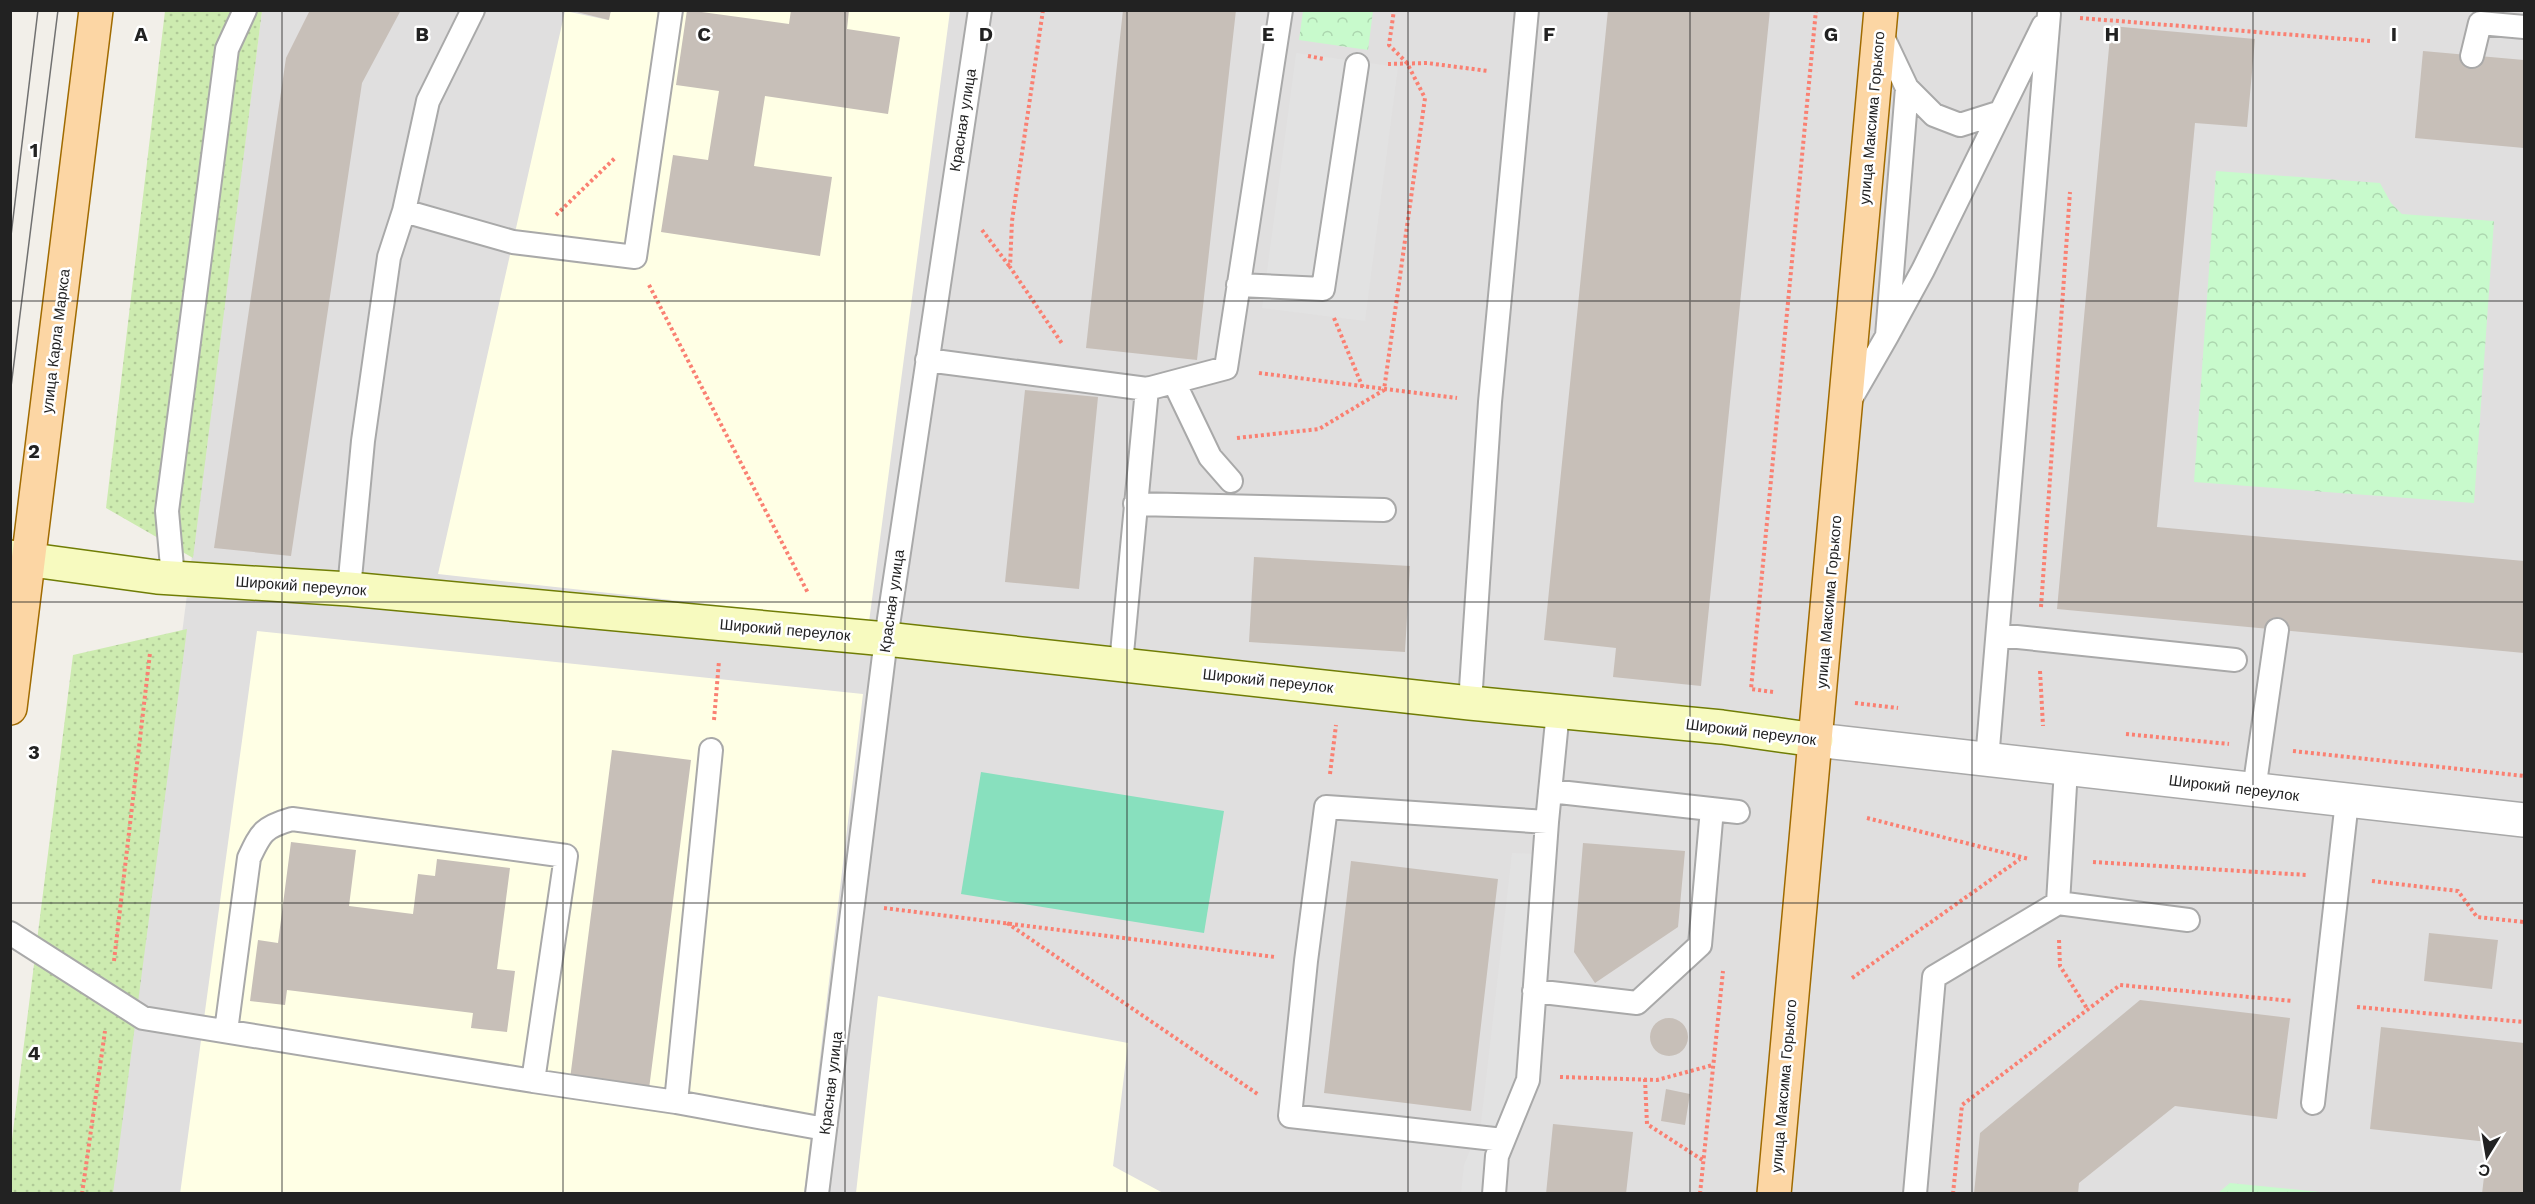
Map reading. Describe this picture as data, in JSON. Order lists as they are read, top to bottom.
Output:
{
  "streets": {
    "main road": ["улица Максима Горького", "улица Карла Маркса"],
    "street": ["Широкий переулок"],
    "lane": ["Красная улица"]
  },
  "crossings": [
    ["улица Максима Горького", "Широкий переулок"],
    ["Красная улица", "Широкий переулок"],
    ["улица Карла Маркса", "Широкий переулок"]
  ],
  "north": "bottom",
  "grid": {
    "columns": [
      "A",
      "B",
      "C",
      "D",
      "E",
      "F",
      "G",
      "H",
      "I"
    ],
    "rows": [
      "1",
      "2",
      "3",
      "4"
    ]
  }
}
